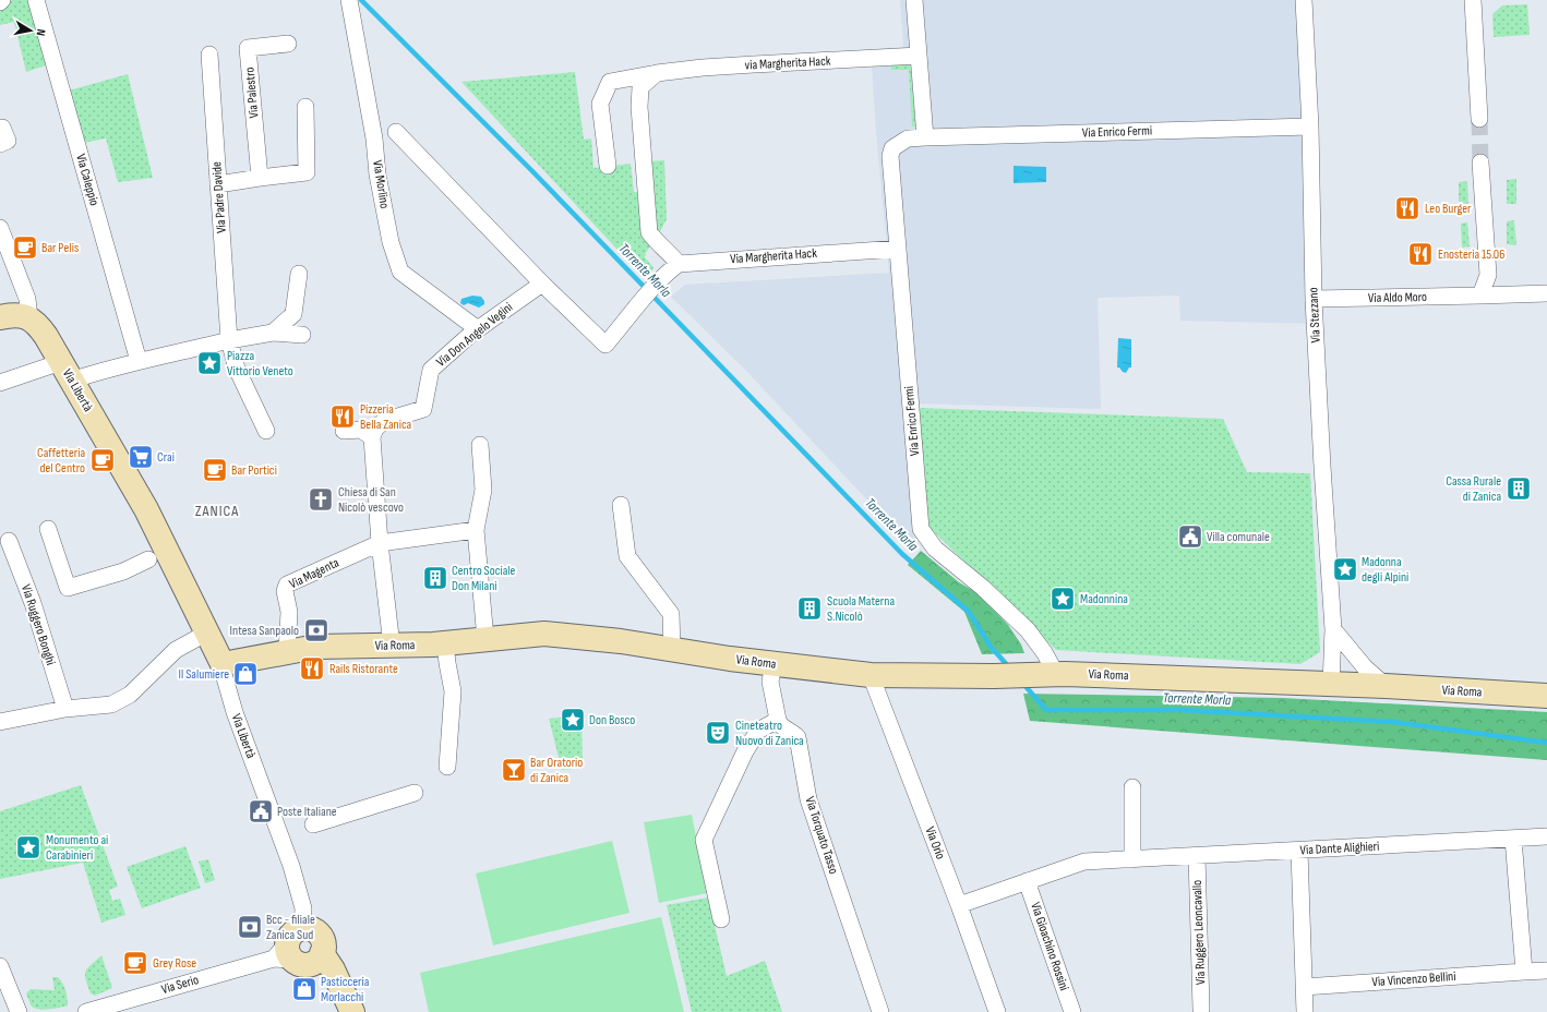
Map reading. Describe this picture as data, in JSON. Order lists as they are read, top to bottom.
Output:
{
  "streets": {
    "main road": ["Via Libertà", "Via Roma"],
    "street": [
      "via Margherita Hack",
      "Via Palestro",
      "Via Enrico Fermi",
      "Via Caleppio",
      "Via Morlino",
      "Via Padre Davide",
      "Via Margherita Hack",
      "Via Aldo Moro",
      "Via Stezzano",
      "Via Don Angelo Vegini",
      "Via Magenta",
      "Via Ruggero Bonghi",
      "Via Torquato Tasso",
      "Via Orio",
      "Via Dante Alighieri",
      "Via Ruggero Leoncavallo",
      "Via Gioachino Rossini",
      "Via Vincenzo Bellini",
      "Via Serio"
    ]
  },
  "crossings": [
    ["Via Enrico Fermi", "Via Margherita Hack"],
    ["Via Enrico Fermi", "Via Stezzano"],
    ["Via Enrico Fermi", "Via Roma"],
    ["Via Morlino", "Via Don Angelo Vegini"],
    ["Via Aldo Moro", "Via Stezzano"],
    ["Via Stezzano", "Via Roma"],
    ["Via Libertà", "Via Roma"],
    ["Via Libertà", "Via Serio"],
    ["Via Magenta", "Via Roma"],
    ["Via Roma", "Via Orio"],
    ["Via Orio", "Via Dante Alighieri"],
    ["Via Dante Alighieri", "Via Ruggero Leoncavallo"],
    ["Via Dante Alighieri", "Via Gioachino Rossini"]
  ],
  "districts": ["ZANICA"],
  "water": ["Torrente Morla"],
  "places": {
    "restaurant": [
      "Leo Burger",
      "Enosteria 15.06",
      "Pizzeria Bella Zanica",
      "Rails Ristorante"
    ],
    "cafe": [
      "Bar Pelis",
      "Caffetteria del Centro",
      "Bar Portici",
      "Grey Rose"
    ],
    "place": [
      "Piazza Vittorio Veneto",
      "Madonna degli Alpini",
      "Madonnina",
      "Don Bosco",
      "Monumento ai Carabinieri"
    ],
    "supermarket": ["Crai"],
    "building": ["Cassa Rurale di Zanica", "Centro Sociale Don Milani", "Scuola Materna S.Nicolò"],
    "church": ["Chiesa di San Nicolò vescovo"],
    "public building": ["Villa comunale", "Poste Italiane"],
    "bank": ["Intesa Sanpaolo", "Bcc - filiale Zanica Sud"],
    "shop": ["Il Salumiere", "Pasticceria Morlacchi"],
    "theatre": ["Cineteatro Nuovo di Zanica"],
    "bar": ["Bar Oratorio di Zanica"]
  },
  "north": "right"
}
